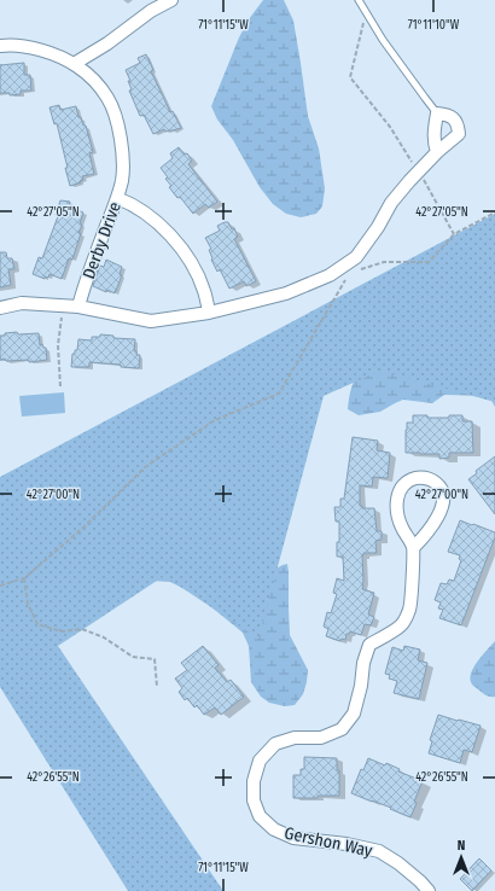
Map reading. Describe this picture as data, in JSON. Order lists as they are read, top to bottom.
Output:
{
  "streets": {
    "street": ["Derby Drive", "Gershon Way"]
  },
  "north": "top",
  "coordinates": [
    "71°11'15\"W",
    "71°11'10\"W",
    "42°27'05\"N",
    "42°27'00\"N",
    "42°26'55\"N"
  ]
}
